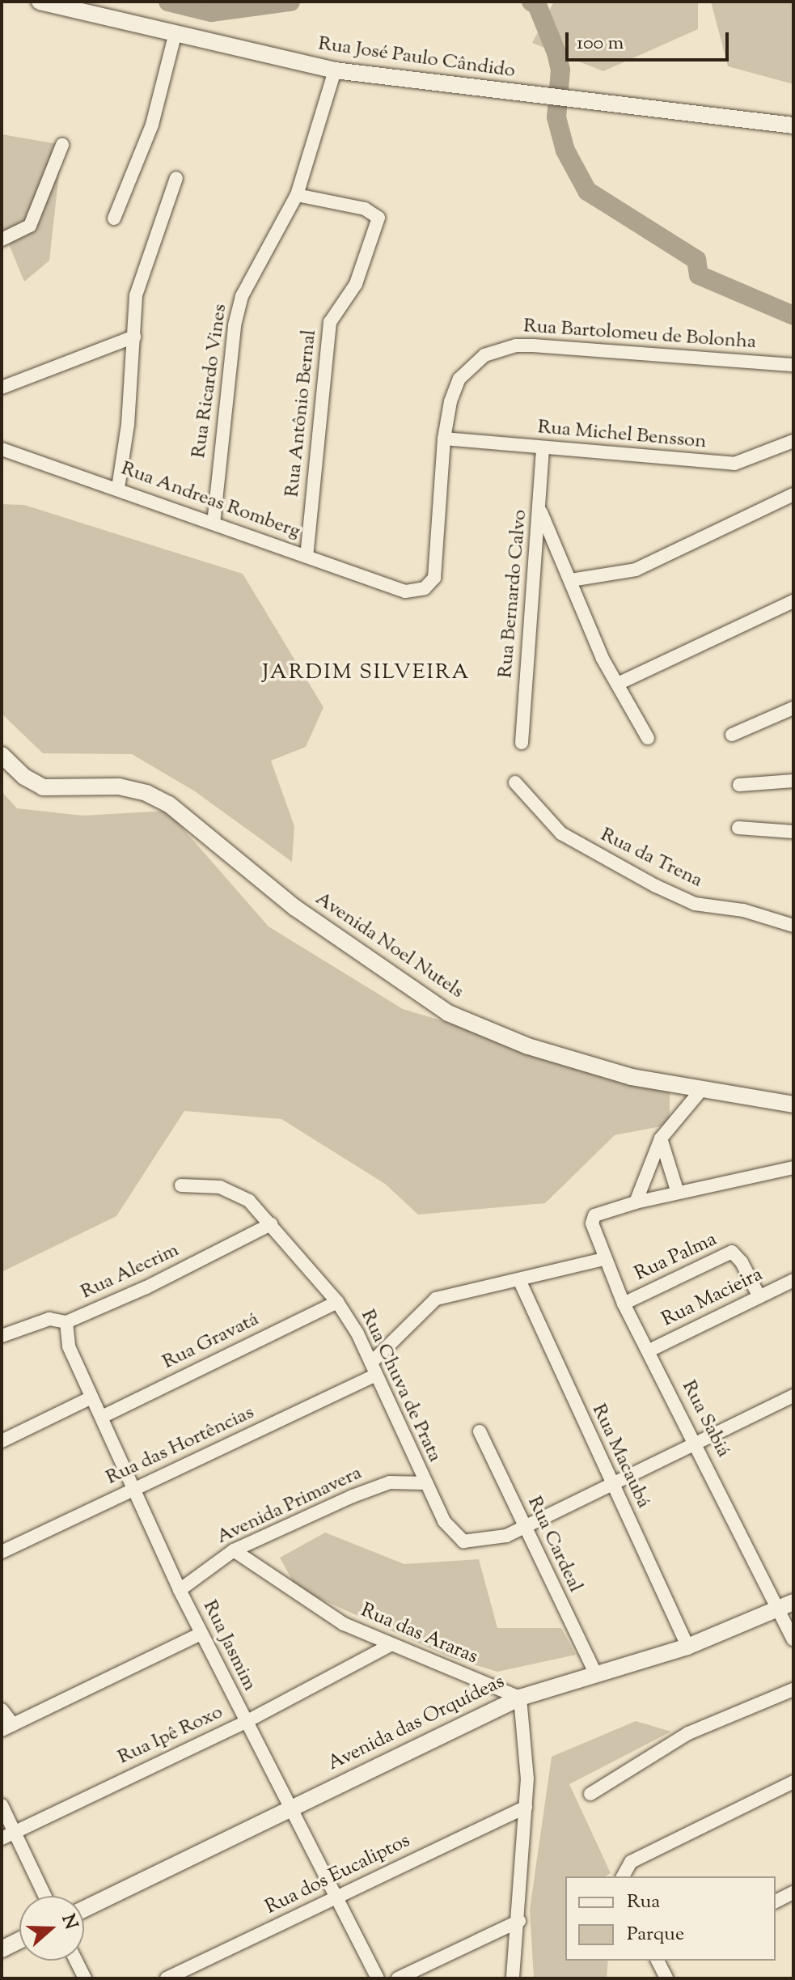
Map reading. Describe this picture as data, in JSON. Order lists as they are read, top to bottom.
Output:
{
  "streets": {
    "street": [
      "Rua José Paulo Cândido",
      "Rua Bartolomeu de Bolonha",
      "Rua Ricardo Vines",
      "Rua Antônio Bernal",
      "Rua Michel Bensson",
      "Rua Andreas Romberg",
      "Rua Bernardo Calvo",
      "Rua da Trena",
      "Avenida Noel Nutels",
      "Rua Palma",
      "Rua Alecrim",
      "Rua Macieira",
      "Rua Gravatá",
      "Rua Chuva de Prata",
      "Rua Sabiá",
      "Rua das Hortências",
      "Rua Macaubá",
      "Avenida Primavera",
      "Rua Cardeal",
      "Rua das Araras",
      "Rua Jasmim",
      "Avenida das Orquídeas",
      "Rua Ipê Roxo",
      "Rua dos Eucaliptos"
    ]
  },
  "crossings": [
    ["Rua José Paulo Cândido", "Rua Ricardo Vines"],
    ["Rua Bartolomeu de Bolonha", "Rua Michel Bensson"],
    ["Rua Bartolomeu de Bolonha", "Rua Andreas Romberg"],
    ["Rua Ricardo Vines", "Rua Antônio Bernal"],
    ["Rua Ricardo Vines", "Rua Andreas Romberg"],
    ["Rua Antônio Bernal", "Rua Andreas Romberg"],
    ["Rua Michel Bensson", "Rua Bernardo Calvo"],
    ["Rua Palma", "Rua Macieira"],
    ["Rua Palma", "Rua Sabiá"],
    ["Rua Alecrim", "Rua Chuva de Prata"],
    ["Rua Alecrim", "Rua Jasmim"],
    ["Rua Macieira", "Rua Sabiá"],
    ["Rua Gravatá", "Rua Chuva de Prata"],
    ["Rua Gravatá", "Rua Jasmim"],
    ["Rua Chuva de Prata", "Rua das Hortências"],
    ["Rua Chuva de Prata", "Avenida Primavera"],
    ["Rua Chuva de Prata", "Rua Cardeal"],
    ["Rua Sabiá", "Avenida das Orquídeas"],
    ["Rua das Hortências", "Rua Jasmim"],
    ["Rua Macaubá", "Avenida das Orquídeas"],
    ["Avenida Primavera", "Rua das Araras"],
    ["Avenida Primavera", "Rua Jasmim"],
    ["Rua Cardeal", "Avenida das Orquídeas"],
    ["Rua das Araras", "Avenida das Orquídeas"],
    ["Rua das Araras", "Rua Ipê Roxo"],
    ["Rua Jasmim", "Avenida das Orquídeas"],
    ["Rua Jasmim", "Rua Ipê Roxo"],
    ["Rua Jasmim", "Rua dos Eucaliptos"]
  ],
  "districts": ["JARDIM SILVEIRA"],
  "legend": ["Rua", "Parque"],
  "scale_bar": "100 m",
  "north": "right"
}
